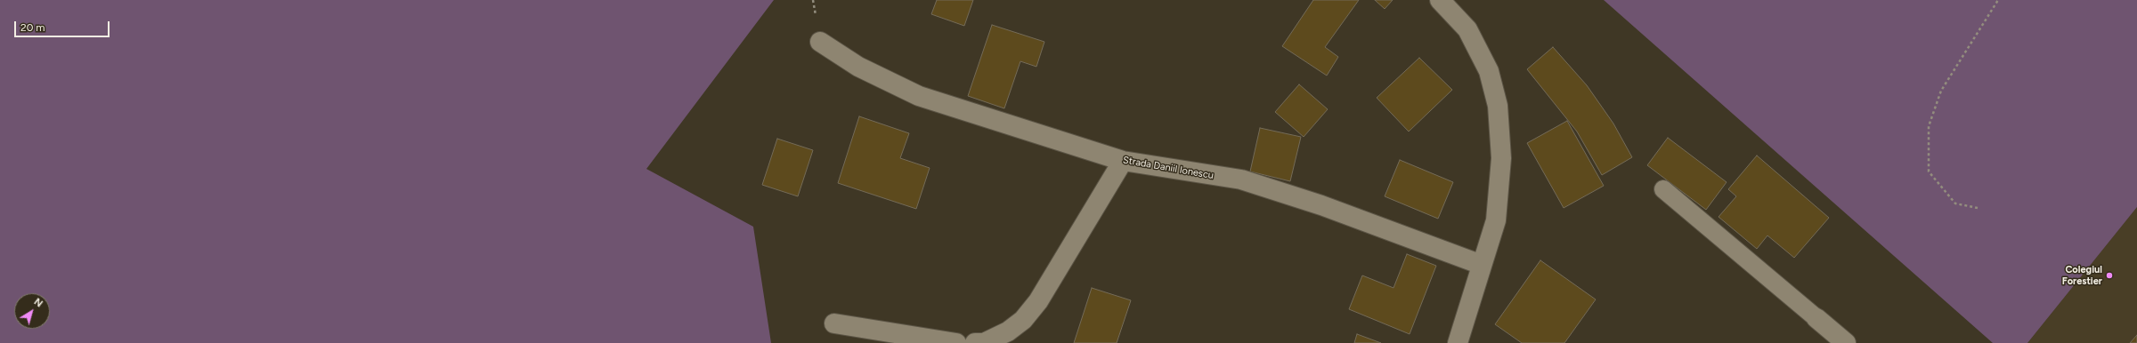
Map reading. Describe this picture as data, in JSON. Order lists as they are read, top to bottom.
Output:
{
  "streets": {
    "street": ["Strada Daniil Ionescu"]
  },
  "places": ["Colegiul Forestier"],
  "scale_bar": "20 m",
  "north": "top right"
}
